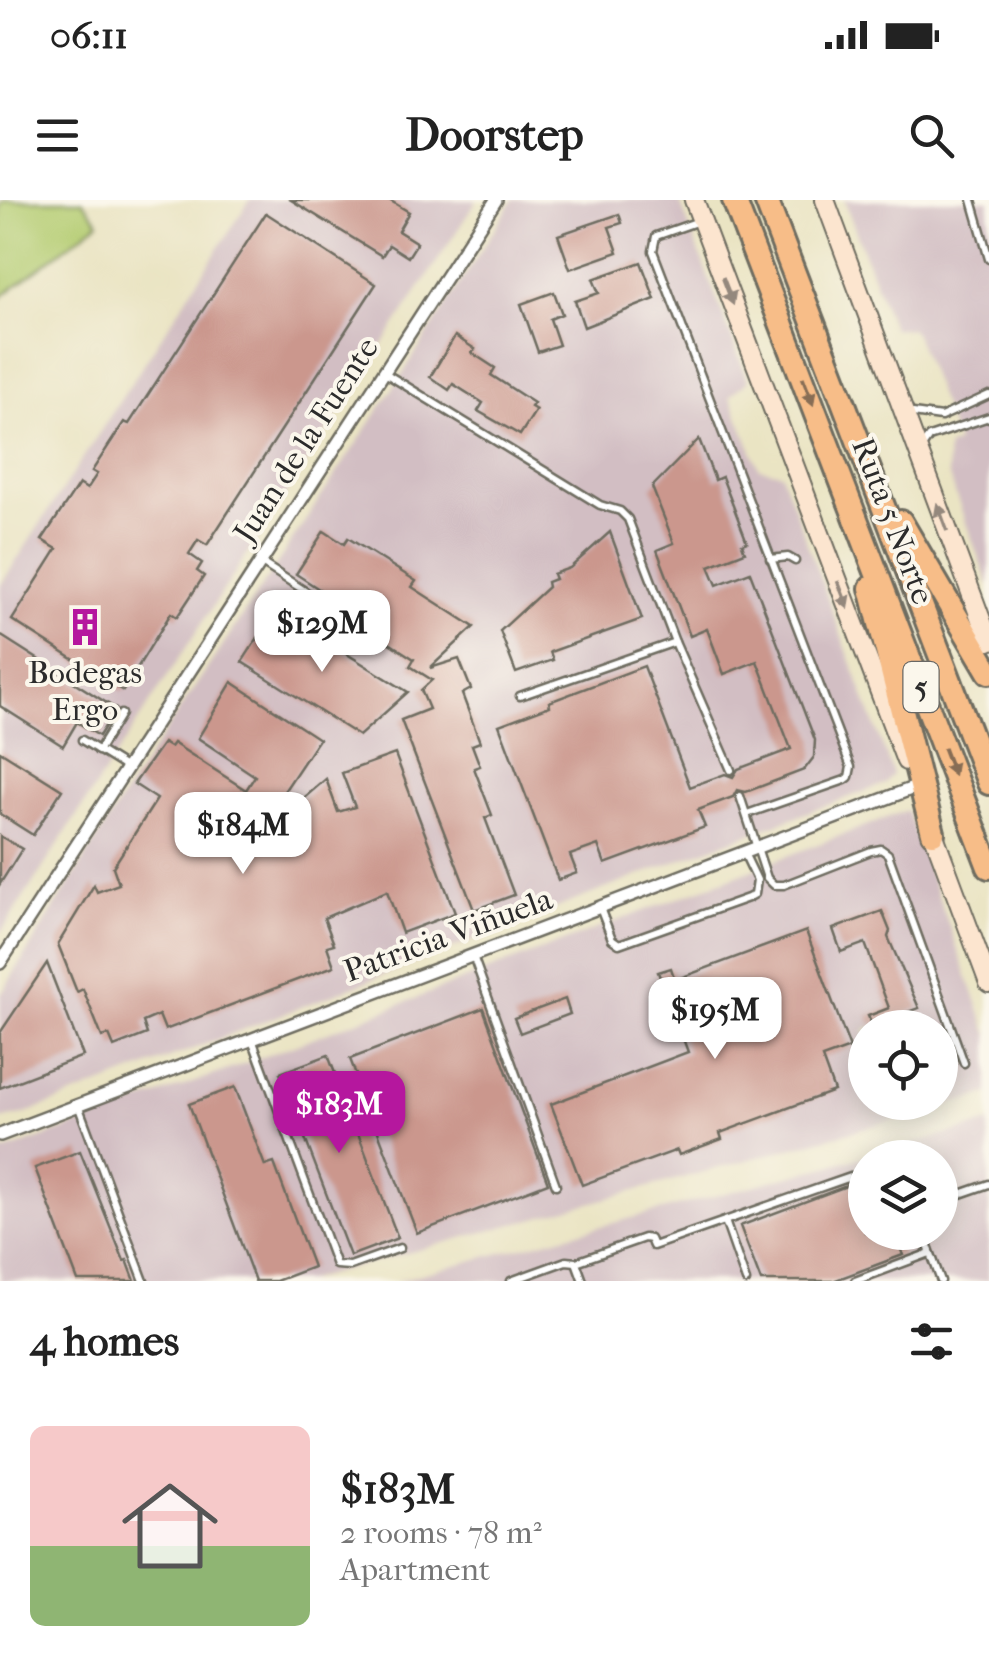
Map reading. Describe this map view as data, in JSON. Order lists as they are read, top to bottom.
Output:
{
  "streets": {
    "highway": ["Ruta 5 Norte", "5"],
    "street": ["Juan de la Fuente", "Patricia Viñuela"]
  },
  "places": {
    "building": ["Bodegas Ergo"]
  },
  "page": {
    "status": "06:11",
    "header": "Doorstep",
    "price": [
      "$129M",
      "$184M",
      "$195M",
      "$183M"
    ],
    "heading": "4 homes",
    "list": [
      {
        "name": "$183M",
        "note": "2 rooms · 78 m² · Apartment"
      }
    ]
  }
}
